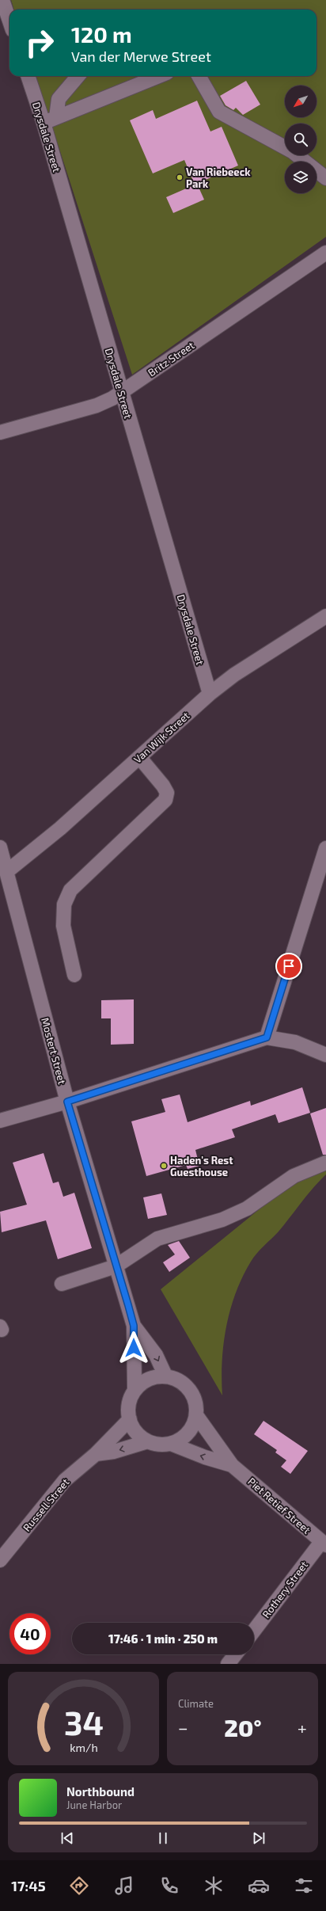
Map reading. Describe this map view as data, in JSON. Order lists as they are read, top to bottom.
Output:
{
  "streets": {
    "street": [
      "Drysdale Street",
      "Britz Street",
      "Van Wijk Street",
      "Mostert Street",
      "Russell Street",
      "Piet Retief Street",
      "Rothery Street"
    ]
  },
  "crossings": [
    ["Drysdale Street", "Britz Street"],
    ["Drysdale Street", "Van Wijk Street"],
    ["Van Wijk Street", "Mostert Street"],
    ["Mostert Street", "Russell Street"],
    ["Mostert Street", "Piet Retief Street"],
    ["Russell Street", "Piet Retief Street"],
    ["Piet Retief Street", "Rothery Street"]
  ],
  "places": ["Van Riebeeck Park", "Haden's Rest Guesthouse"],
  "north": "bottom left",
  "page": {
    "turn": ["120 m", "Van der Merwe Street"],
    "limit": "40",
    "trip": "17:46 · 1 min · 250 m",
    "tile": "Climate",
    "heat": ["−", "20°", "+"],
    "song": ["Northbound", "June Harbor"],
    "tabs": "17:45",
    "gauge": ["34", "km/h"]
  }
}
